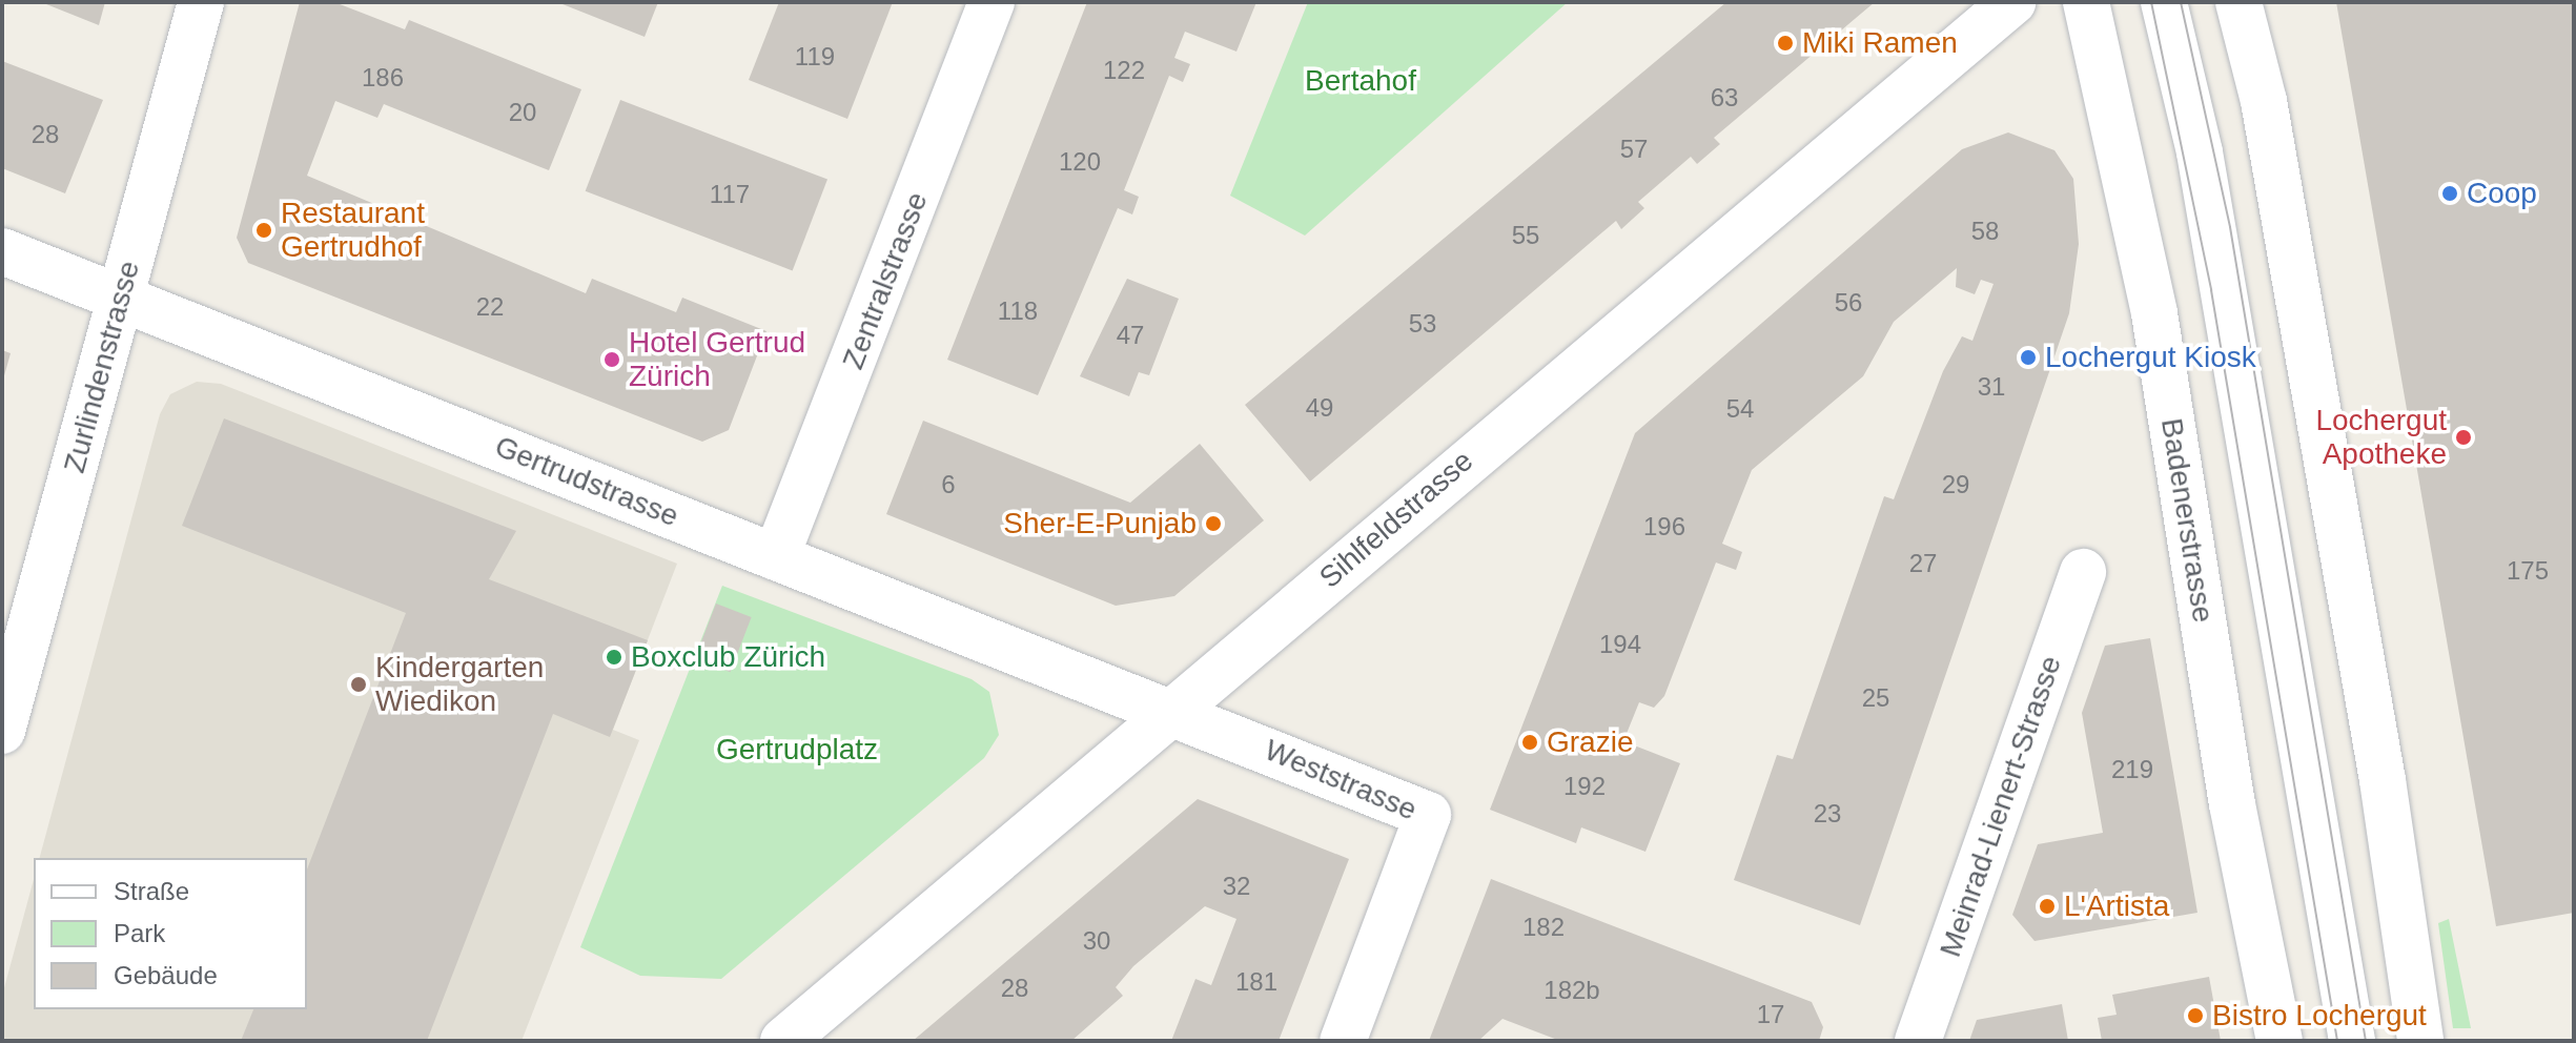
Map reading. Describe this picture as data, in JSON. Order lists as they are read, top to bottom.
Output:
{
  "streets": {
    "street": [
      "Zentralstrasse",
      "Zurlindenstrasse",
      "Gertrudstrasse",
      "Sihlfeldstrasse",
      "Badenerstrasse",
      "Weststrasse",
      "Meinrad-Lienert-Strasse"
    ]
  },
  "crossings": [
    ["Zentralstrasse", "Gertrudstrasse"],
    ["Zurlindenstrasse", "Gertrudstrasse"],
    ["Gertrudstrasse", "Sihlfeldstrasse"],
    ["Gertrudstrasse", "Weststrasse"],
    ["Sihlfeldstrasse", "Weststrasse"]
  ],
  "parks": ["Bertahof", "Gertrudplatz"],
  "places": [
    "Miki Ramen",
    "Coop",
    "Restaurant Gertrudhof",
    "Lochergut Kiosk",
    "Hotel Gertrud Zürich",
    "Lochergut Apotheke",
    "Sher-E-Punjab",
    "Boxclub Zürich",
    "Kindergarten Wiedikon",
    "Grazie",
    "L'Artista",
    "Bistro Lochergut"
  ],
  "house_numbers": [
    "119",
    "122",
    "186",
    "63",
    "20",
    "28",
    "57",
    "120",
    "117",
    "58",
    "55",
    "56",
    "22",
    "118",
    "53",
    "47",
    "31",
    "49",
    "54",
    "6",
    "29",
    "196",
    "27",
    "175",
    "194",
    "25",
    "219",
    "192",
    "23",
    "32",
    "182",
    "30",
    "181",
    "28",
    "182b",
    "17"
  ],
  "legend": ["Straße", "Park", "Gebäude"]
}
